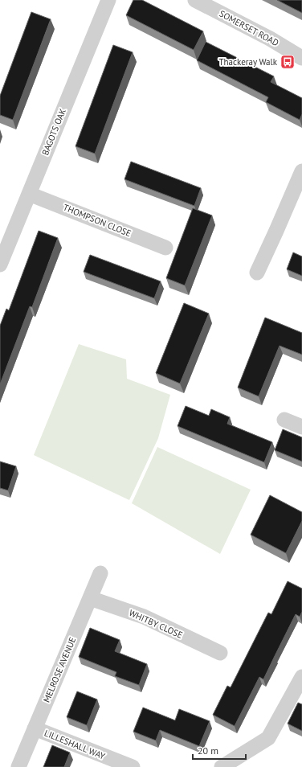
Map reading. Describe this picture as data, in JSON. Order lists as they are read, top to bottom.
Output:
{
  "streets": {
    "street": [
      "SOMERSET ROAD",
      "BAGOTS OAK",
      "THOMPSON CLOSE",
      "WHITBY CLOSE",
      "MELROSE AVENUE",
      "LILLESHALL WAY"
    ]
  },
  "crossings": [
    ["BAGOTS OAK", "THOMPSON CLOSE"],
    ["WHITBY CLOSE", "MELROSE AVENUE"],
    ["MELROSE AVENUE", "LILLESHALL WAY"]
  ],
  "places": {
    "bus stop": ["Thackeray Walk"]
  },
  "scale_bar": "20 m"
}
